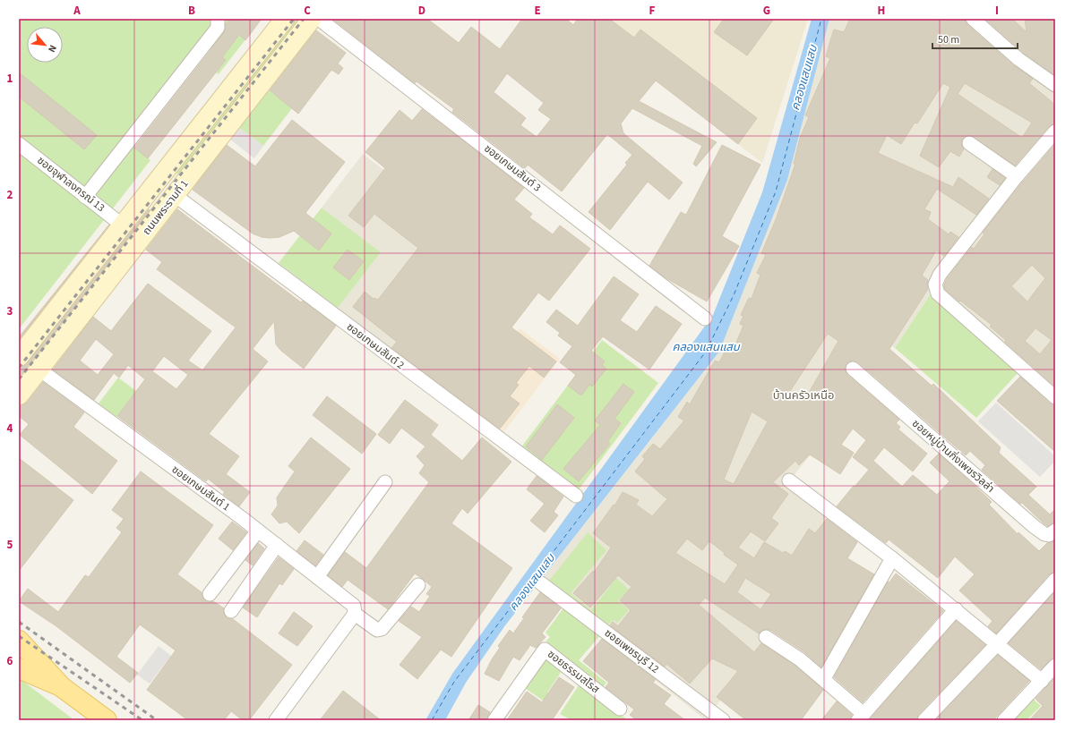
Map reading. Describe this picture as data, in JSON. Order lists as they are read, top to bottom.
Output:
{
  "streets": {
    "main road": ["ถนนพระรามที่ 1"],
    "street": [
      "ซอยเกษมสันต์ 3",
      "ซอยจุฬาลงกรณ์ 13",
      "ซอยเกษมสันต์ 2",
      "ซอยหมู่บ้านกิ่งเพชรวิลล่า",
      "ซอยเกษมสันต์ 1",
      "ซอยเพชรบุรี 12",
      "ซอยธรรมสโรส"
    ]
  },
  "crossings": [
    ["ถนนพระรามที่ 1", "ซอยเกษมสันต์ 2"],
    ["ถนนพระรามที่ 1", "ซอยเกษมสันต์ 1"]
  ],
  "districts": ["บ้านครัวเหนือ"],
  "water": ["คลองแสนแสบ"],
  "scale_bar": "50 m",
  "north": "bottom right",
  "grid": {
    "columns": [
      "A",
      "B",
      "C",
      "D",
      "E",
      "F",
      "G",
      "H",
      "I"
    ],
    "rows": [
      "1",
      "2",
      "3",
      "4",
      "5",
      "6"
    ]
  }
}
